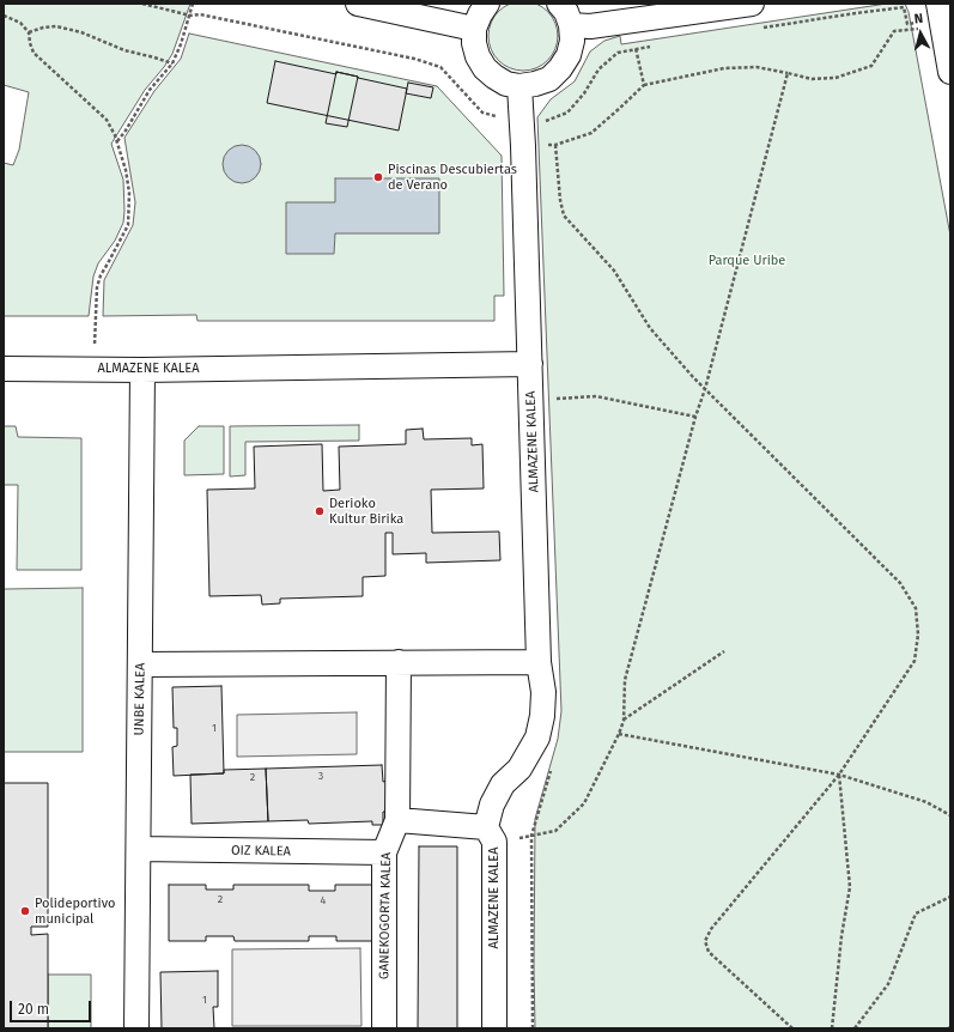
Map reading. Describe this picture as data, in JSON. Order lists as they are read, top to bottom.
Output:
{
  "streets": {
    "street": [
      "ALMAZENE KALEA",
      "UNBE KALEA",
      "OIZ KALEA",
      "GANEKOGORTA KALEA"
    ]
  },
  "crossings": [
    ["ALMAZENE KALEA", "UNBE KALEA"],
    ["UNBE KALEA", "OIZ KALEA"],
    ["OIZ KALEA", "GANEKOGORTA KALEA"]
  ],
  "parks": ["Parque Uribe"],
  "places": ["Piscinas Descubiertas de Verano", "Derioko Kultur Birika", "Polideportivo municipal"],
  "house_numbers": [
    "1",
    "3",
    "2",
    "2",
    "4",
    "1"
  ],
  "scale_bar": "20 m",
  "north": "top"
}
